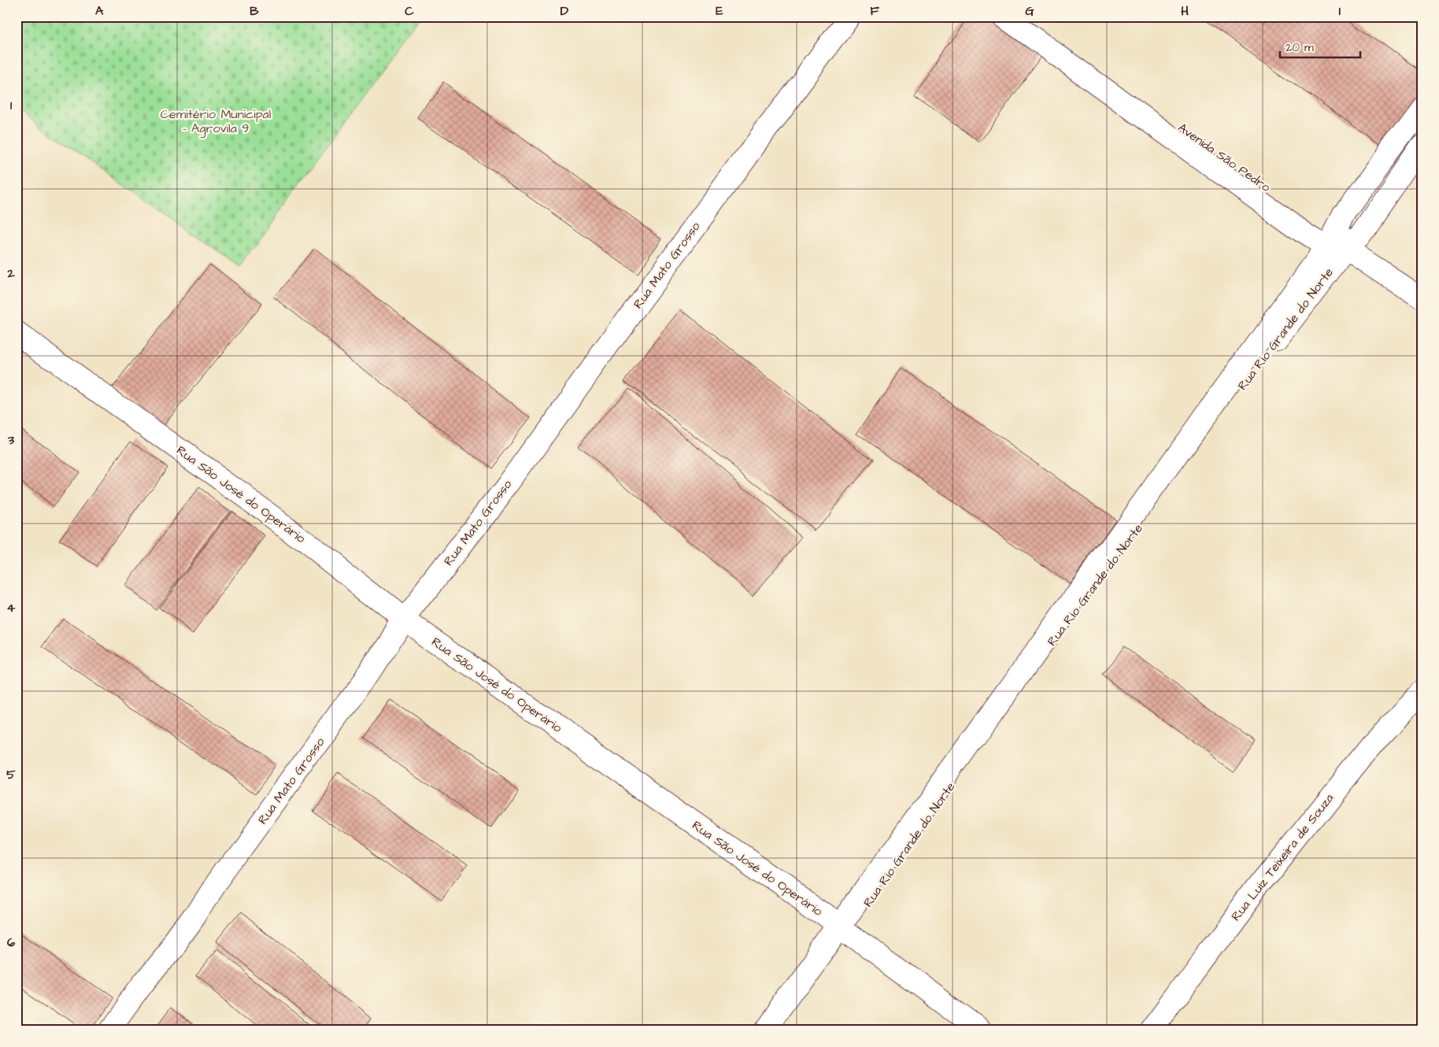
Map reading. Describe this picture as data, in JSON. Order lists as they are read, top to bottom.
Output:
{
  "streets": {
    "street": [
      "Avenida São Pedro",
      "Rua Mato Grosso",
      "Rua Rio Grande do Norte",
      "Rua São José do Operário",
      "Rua Luiz Teixeira de Souza"
    ]
  },
  "crossings": [
    ["Avenida São Pedro", "Rua Rio Grande do Norte"],
    ["Rua Mato Grosso", "Rua São José do Operário"],
    ["Rua Rio Grande do Norte", "Rua São José do Operário"]
  ],
  "parks": ["Cemitério Municipal - Agrovila 9"],
  "scale_bar": "20 m",
  "grid": {
    "columns": [
      "A",
      "B",
      "C",
      "D",
      "E",
      "F",
      "G",
      "H",
      "I"
    ],
    "rows": [
      "1",
      "2",
      "3",
      "4",
      "5",
      "6"
    ]
  }
}
